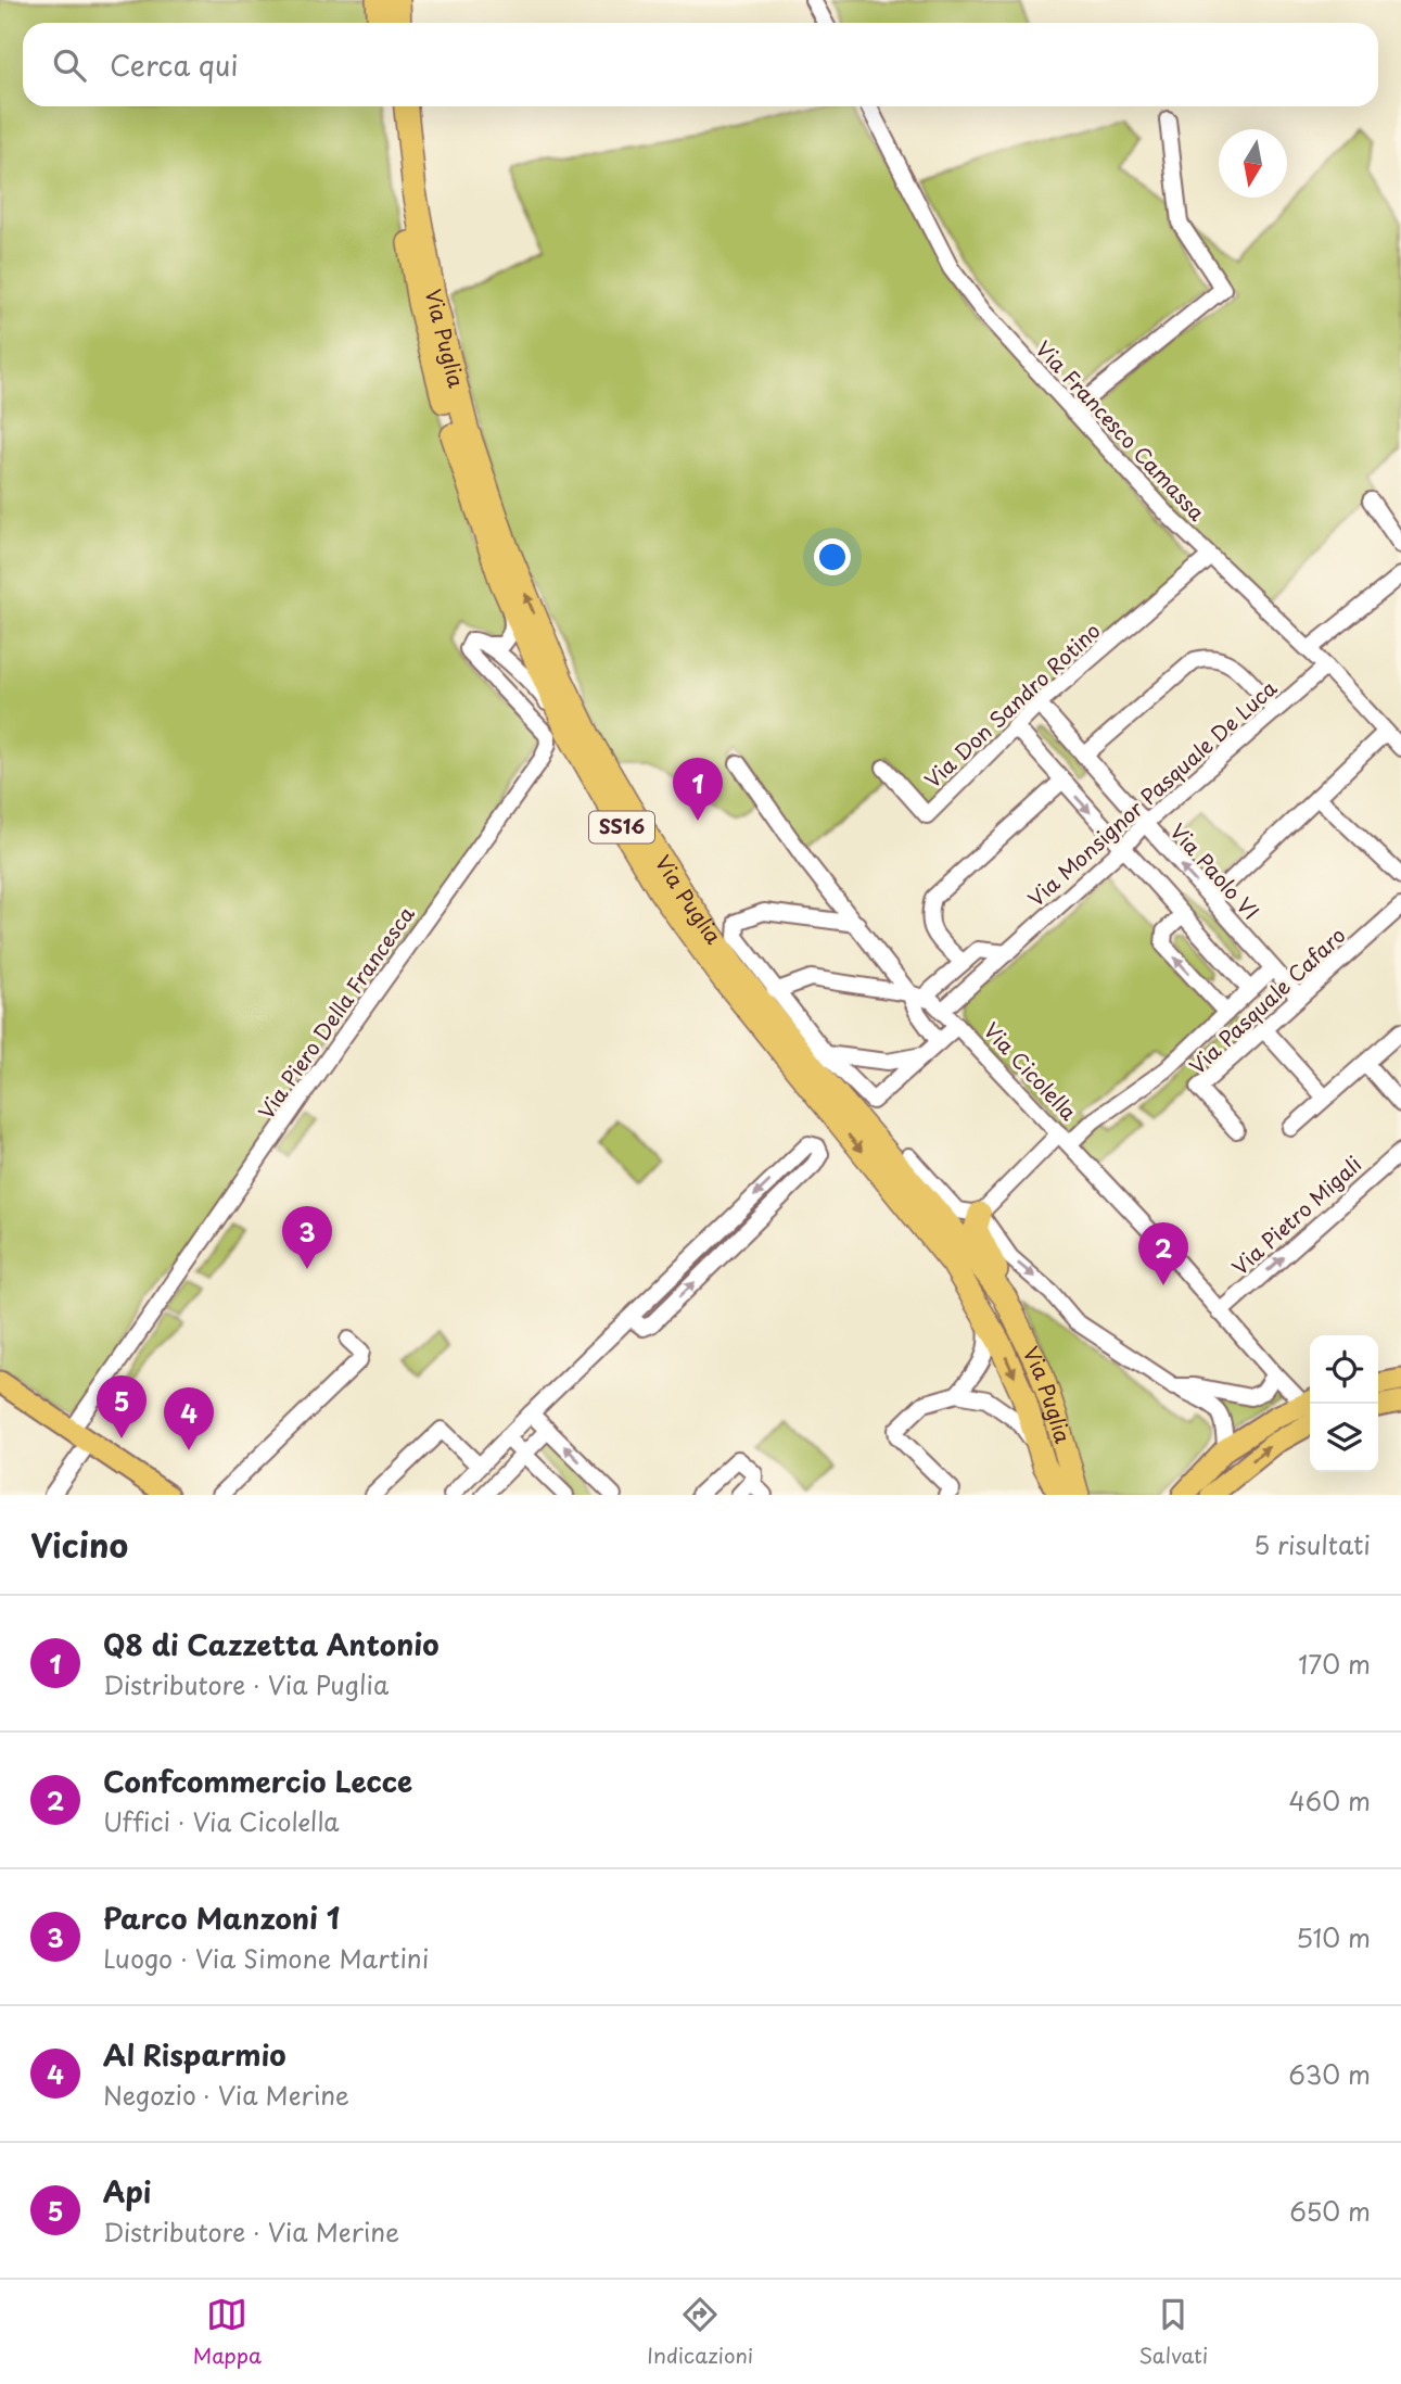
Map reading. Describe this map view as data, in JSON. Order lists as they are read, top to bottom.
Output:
{
  "streets": {
    "highway": ["Via Puglia", "SS16"],
    "street": [
      "Via Francesco Camassa",
      "Via Don Sandro Rotino",
      "Via Monsignor Pasquale De Luca",
      "Via Paolo VI",
      "Via Pasquale Cafaro",
      "Via Piero Della Francesca",
      "Via Cicolella",
      "Via Pietro Migali"
    ]
  },
  "crossings": [
    ["Via Puglia", "SS16"],
    ["Via Puglia", "Via Piero Della Francesca"],
    ["Via Francesco Camassa", "Via Don Sandro Rotino"],
    ["Via Francesco Camassa", "Via Monsignor Pasquale De Luca"],
    ["Via Don Sandro Rotino", "Via Paolo VI"],
    ["Via Monsignor Pasquale De Luca", "Via Paolo VI"],
    ["Via Monsignor Pasquale De Luca", "Via Cicolella"],
    ["Via Paolo VI", "Via Pasquale Cafaro"],
    ["Via Cicolella", "Via Pietro Migali"]
  ],
  "one_way": ["Via Pietro Migali"],
  "north": "bottom",
  "page": {
    "search": "Cerca qui",
    "pins": [
      "1",
      "3",
      "2",
      "5",
      "4"
    ],
    "heading": ["Vicino", "5 risultati"],
    "list": [
      {
        "mark": "1",
        "name": "Q8 di Cazzetta Antonio",
        "note": "Distributore · Via Puglia",
        "value": "170 m"
      },
      {
        "mark": "2",
        "name": "Confcommercio Lecce",
        "note": "Uffici · Via Cicolella",
        "value": "460 m"
      },
      {
        "mark": "3",
        "name": "Parco Manzoni 1",
        "note": "Luogo · Via Simone Martini",
        "value": "510 m"
      },
      {
        "mark": "4",
        "name": "Al Risparmio",
        "note": "Negozio · Via Merine",
        "value": "630 m"
      },
      {
        "mark": "5",
        "name": "Api",
        "note": "Distributore · Via Merine",
        "value": "650 m"
      }
    ],
    "nav": ["Mappa", "Indicazioni", "Salvati"]
  }
}
